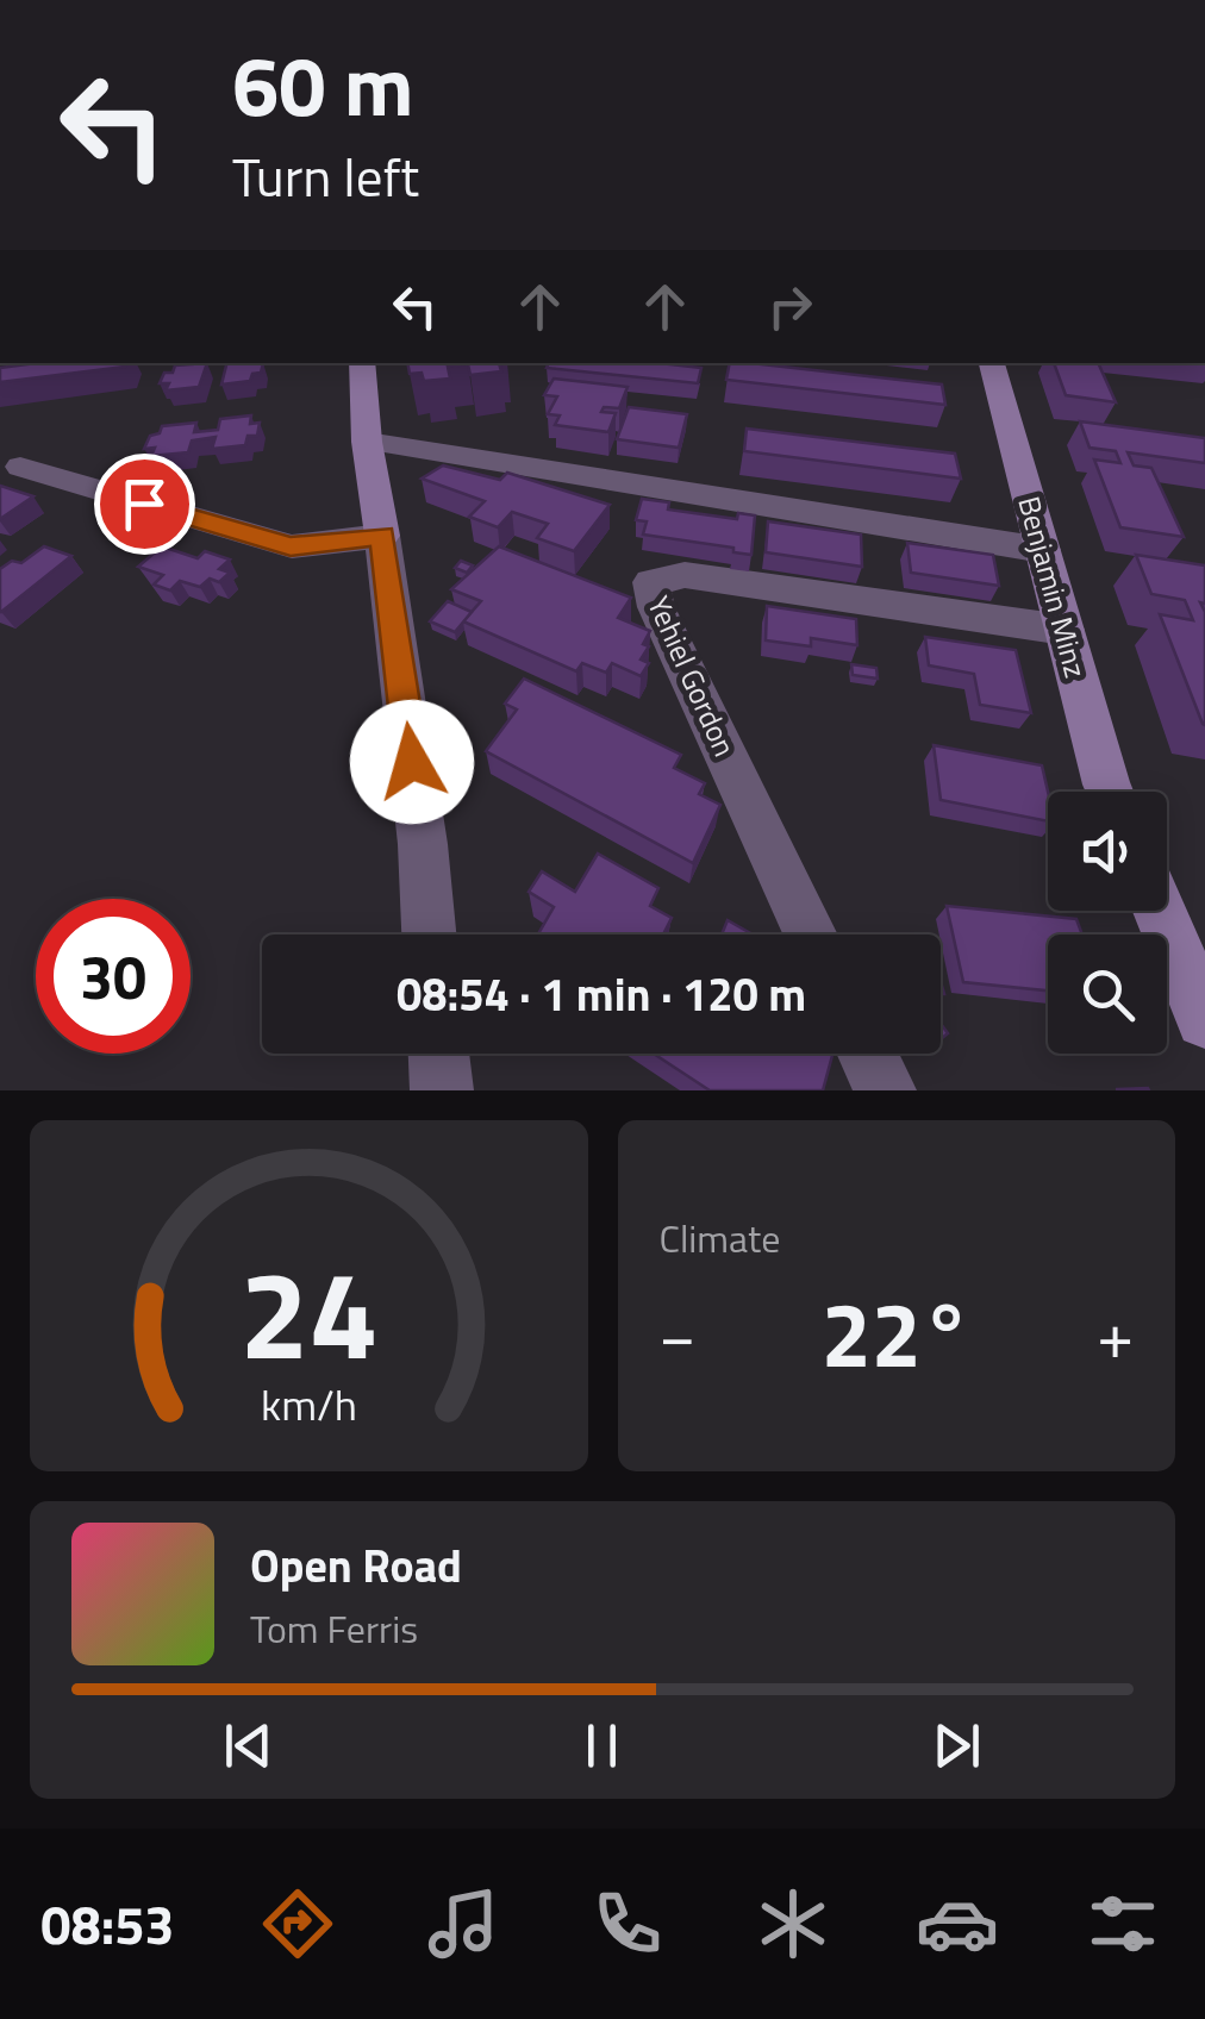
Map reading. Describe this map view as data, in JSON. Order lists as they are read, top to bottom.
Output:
{
  "streets": {
    "street": ["Benjamin Minz", "Yehiel Gordon"]
  },
  "crossings": [
    ["Benjamin Minz", "Yehiel Gordon"]
  ],
  "page": {
    "turn": ["60 m", "Turn left"],
    "limit": "30",
    "trip": "08:54 · 1 min · 120 m",
    "tile": "Climate",
    "heat": ["−", "22°", "+"],
    "song": ["Open Road", "Tom Ferris"],
    "tabs": "08:53",
    "gauge": ["24", "km/h"]
  }
}
